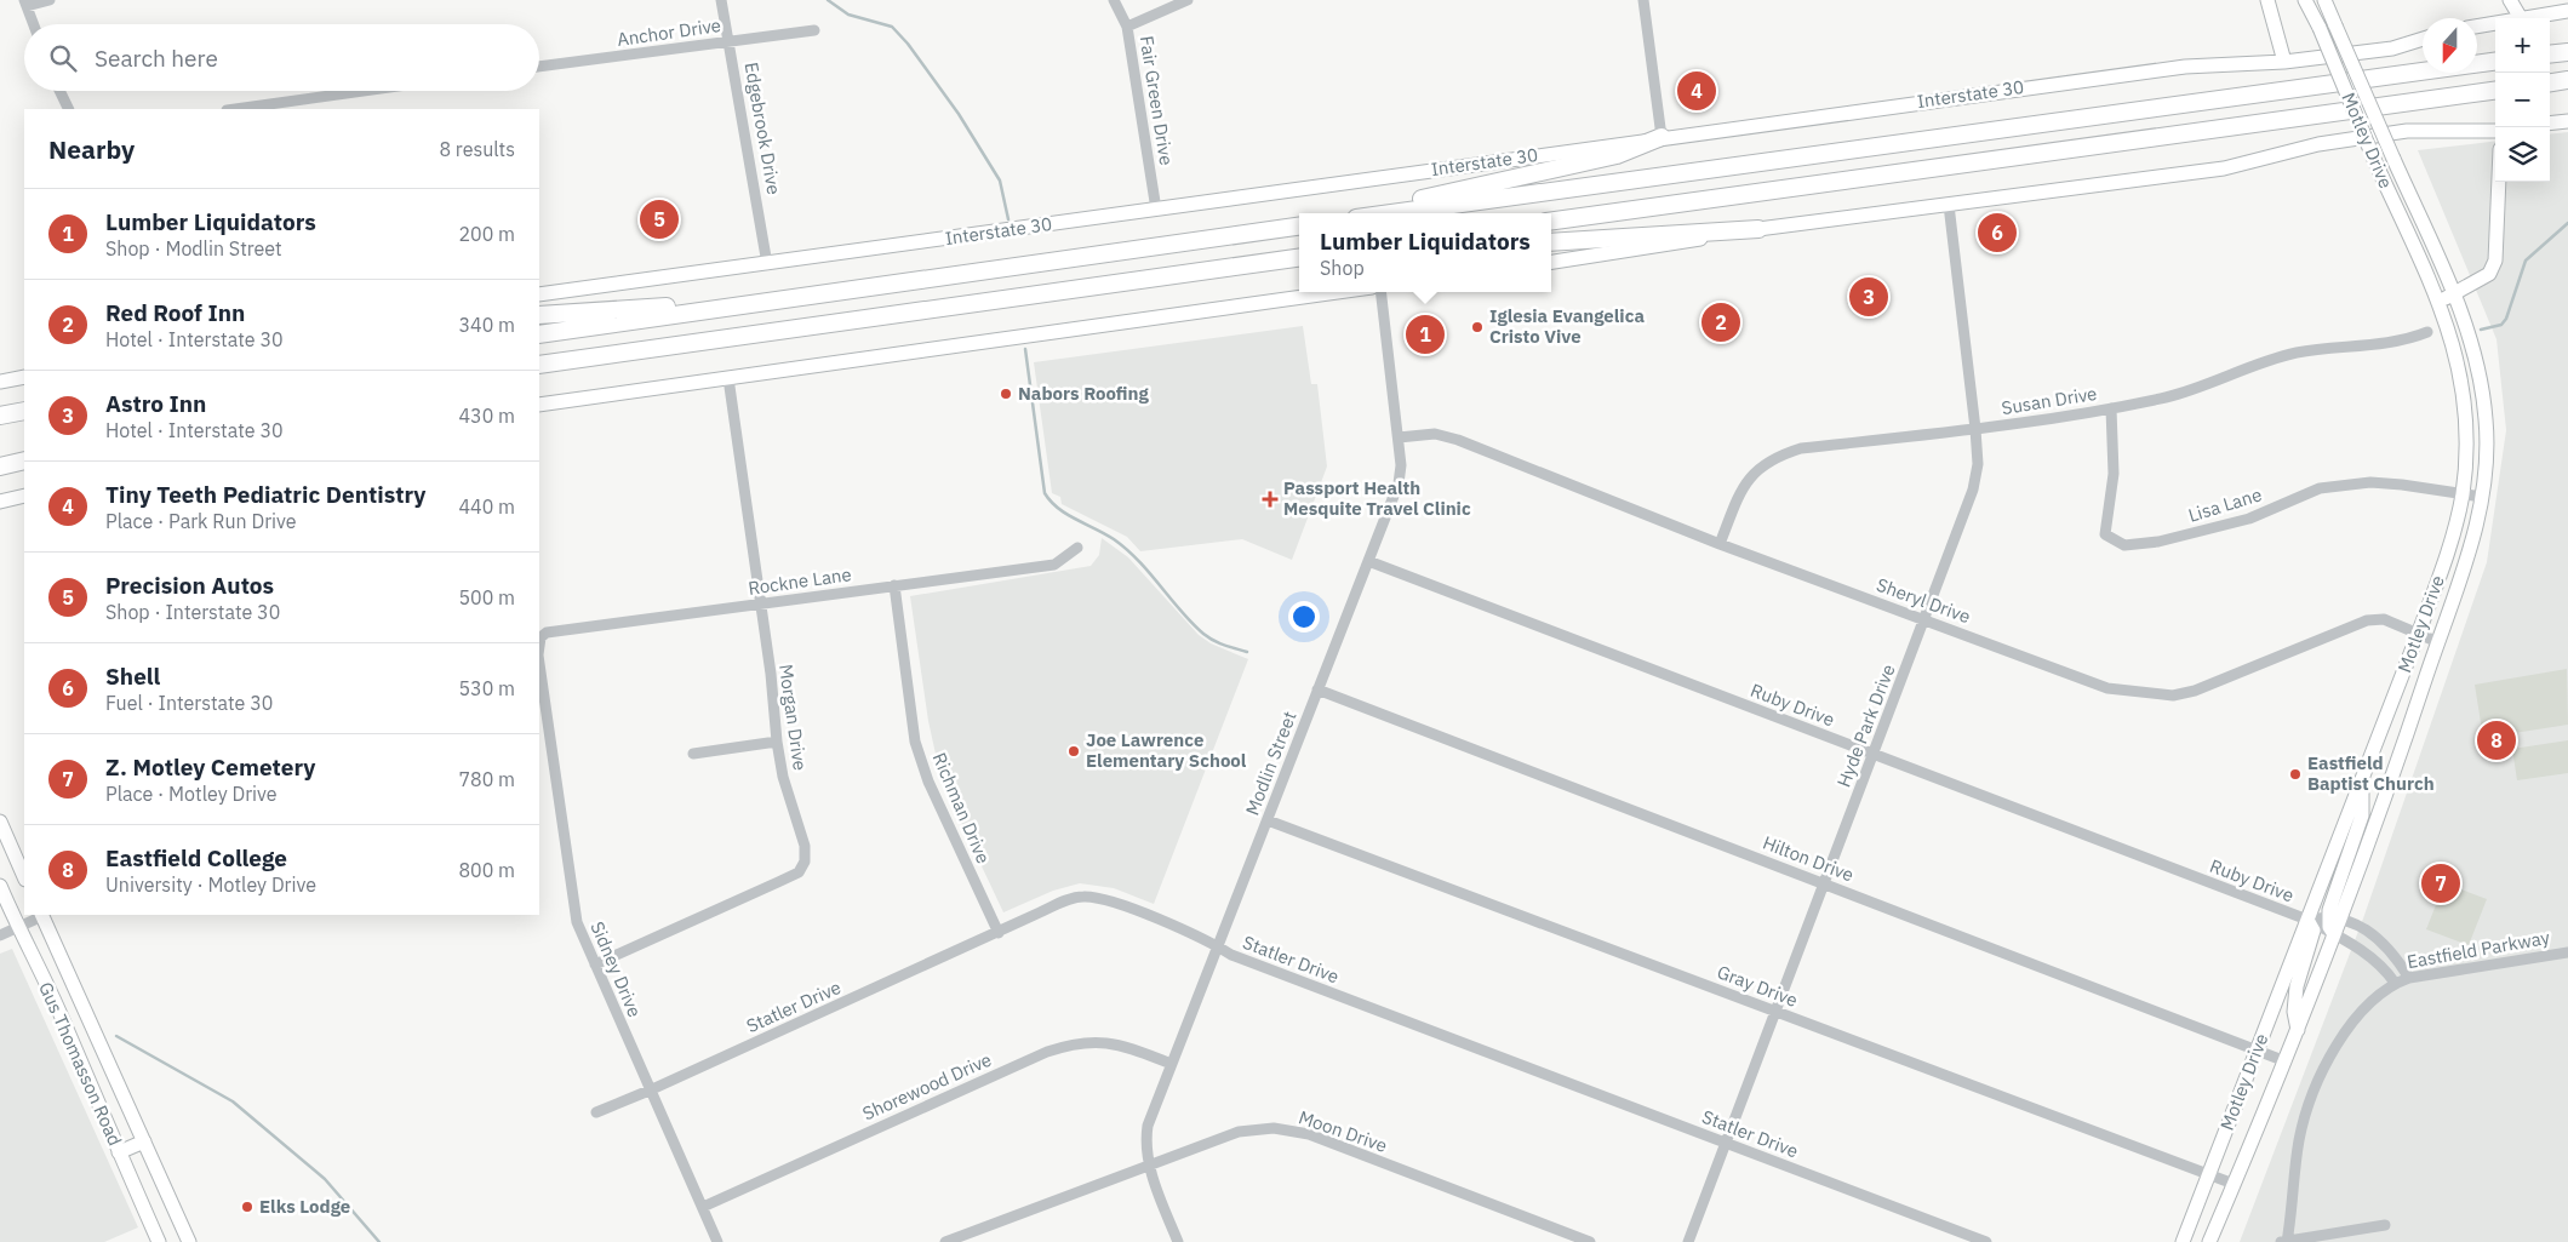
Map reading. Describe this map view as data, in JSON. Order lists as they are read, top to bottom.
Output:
{
  "streets": {
    "main road": ["Interstate 30", "Motley Drive", "Gus Thomasson Road"],
    "street": [
      "Anchor Drive",
      "Fair Green Drive",
      "Edgebrook Drive",
      "Susan Drive",
      "Lisa Lane",
      "Rockne Lane",
      "Sheryl Drive",
      "Ruby Drive",
      "Morgan Drive",
      "Hyde Park Drive",
      "Modlin Street",
      "Richman Drive",
      "Hilton Drive",
      "Eastfield Parkway",
      "Statler Drive",
      "Sidney Drive",
      "Gray Drive",
      "Shorewood Drive",
      "Moon Drive"
    ]
  },
  "crossings": [
    ["Anchor Drive", "Edgebrook Drive"],
    ["Interstate 30", "Fair Green Drive"],
    ["Interstate 30", "Edgebrook Drive"],
    ["Motley Drive", "Lisa Lane"],
    ["Motley Drive", "Sheryl Drive"],
    ["Motley Drive", "Ruby Drive"],
    ["Motley Drive", "Hilton Drive"],
    ["Motley Drive", "Gray Drive"],
    ["Susan Drive", "Lisa Lane"],
    ["Susan Drive", "Sheryl Drive"],
    ["Susan Drive", "Hyde Park Drive"],
    ["Rockne Lane", "Morgan Drive"],
    ["Rockne Lane", "Richman Drive"],
    ["Sheryl Drive", "Hyde Park Drive"],
    ["Sheryl Drive", "Modlin Street"],
    ["Ruby Drive", "Hyde Park Drive"],
    ["Ruby Drive", "Modlin Street"],
    ["Ruby Drive", "Eastfield Parkway"],
    ["Morgan Drive", "Sidney Drive"],
    ["Hyde Park Drive", "Hilton Drive"],
    ["Hyde Park Drive", "Statler Drive"],
    ["Hyde Park Drive", "Gray Drive"],
    ["Modlin Street", "Hilton Drive"],
    ["Modlin Street", "Statler Drive"],
    ["Modlin Street", "Gray Drive"],
    ["Modlin Street", "Shorewood Drive"],
    ["Modlin Street", "Moon Drive"],
    ["Richman Drive", "Statler Drive"],
    ["Statler Drive", "Sidney Drive"],
    ["Sidney Drive", "Shorewood Drive"]
  ],
  "places": {
    "other": [
      "Iglesia Evangelica Cristo Vive",
      "Nabors Roofing",
      "Joe Lawrence Elementary School",
      "Eastfield Baptist Church",
      "Elks Lodge"
    ],
    "health": ["Passport Health Mesquite Travel Clinic"]
  },
  "north": "bottom",
  "page": {
    "map_buttons": ["+", "−"],
    "search": "Search here",
    "pins": [
      "4",
      "5",
      "6",
      "3",
      "2",
      "1",
      "8",
      "7"
    ],
    "heading": ["Nearby", "8 results"],
    "list": [
      {
        "mark": "1",
        "name": "Lumber Liquidators",
        "note": "Shop · Modlin Street",
        "value": "200 m"
      },
      {
        "mark": "2",
        "name": "Red Roof Inn",
        "note": "Hotel · Interstate 30",
        "value": "340 m"
      },
      {
        "mark": "3",
        "name": "Astro Inn",
        "note": "Hotel · Interstate 30",
        "value": "430 m"
      },
      {
        "mark": "4",
        "name": "Tiny Teeth Pediatric Dentistry",
        "note": "Place · Park Run Drive",
        "value": "440 m"
      },
      {
        "mark": "5",
        "name": "Precision Autos",
        "note": "Shop · Interstate 30",
        "value": "500 m"
      },
      {
        "mark": "6",
        "name": "Shell",
        "note": "Fuel · Interstate 30",
        "value": "530 m"
      },
      {
        "mark": "7",
        "name": "Z. Motley Cemetery",
        "note": "Place · Motley Drive",
        "value": "780 m"
      },
      {
        "mark": "8",
        "name": "Eastfield College",
        "note": "University · Motley Drive",
        "value": "800 m"
      }
    ],
    "popup": ["Lumber Liquidators", "Shop"]
  }
}
